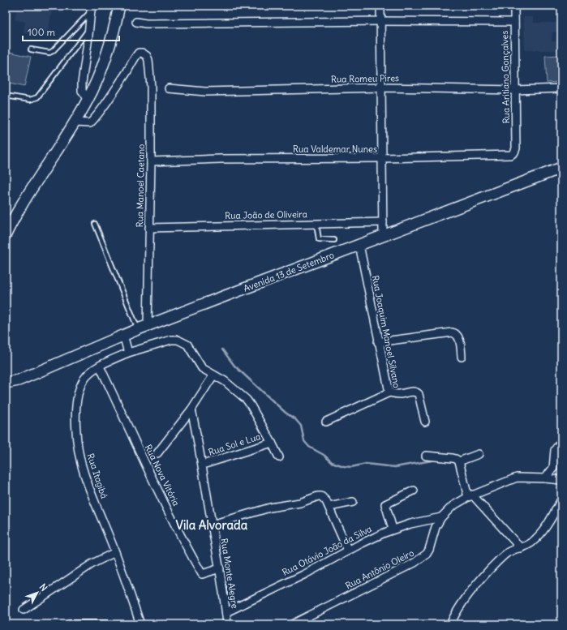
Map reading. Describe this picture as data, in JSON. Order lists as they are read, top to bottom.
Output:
{
  "streets": {
    "main road": ["Avenida 13 de Setembro"],
    "street": [
      "Rua Aritiano Gonçalves",
      "Rua Romeu Pires",
      "Rua Valdemar Nunes",
      "Rua Manoel Caetano",
      "Rua João de Oliveira",
      "Rua Joaquim Manoel Silvano",
      "Rua Sol e Lua",
      "Rua Nova Vitória",
      "Rua Itagibá",
      "Rua Otávio João da Silva",
      "Rua Antônio Oleiro",
      "Rua Monte Alegre"
    ]
  },
  "crossings": [
    ["Rua Aritiano Gonçalves", "Rua Romeu Pires"],
    ["Rua Aritiano Gonçalves", "Rua Valdemar Nunes"],
    ["Rua Valdemar Nunes", "Rua Manoel Caetano"],
    ["Rua Manoel Caetano", "Rua João de Oliveira"],
    ["Rua Manoel Caetano", "Avenida 13 de Setembro"],
    ["Avenida 13 de Setembro", "Rua Joaquim Manoel Silvano"],
    ["Rua Sol e Lua", "Rua Itagibá"],
    ["Rua Sol e Lua", "Rua Monte Alegre"],
    ["Rua Nova Vitória", "Rua Itagibá"],
    ["Rua Nova Vitória", "Rua Monte Alegre"],
    ["Rua Otávio João da Silva", "Rua Antônio Oleiro"],
    ["Rua Otávio João da Silva", "Rua Monte Alegre"]
  ],
  "districts": ["Vila Alvorada"],
  "scale_bar": "100 m",
  "north": "top right"
}
